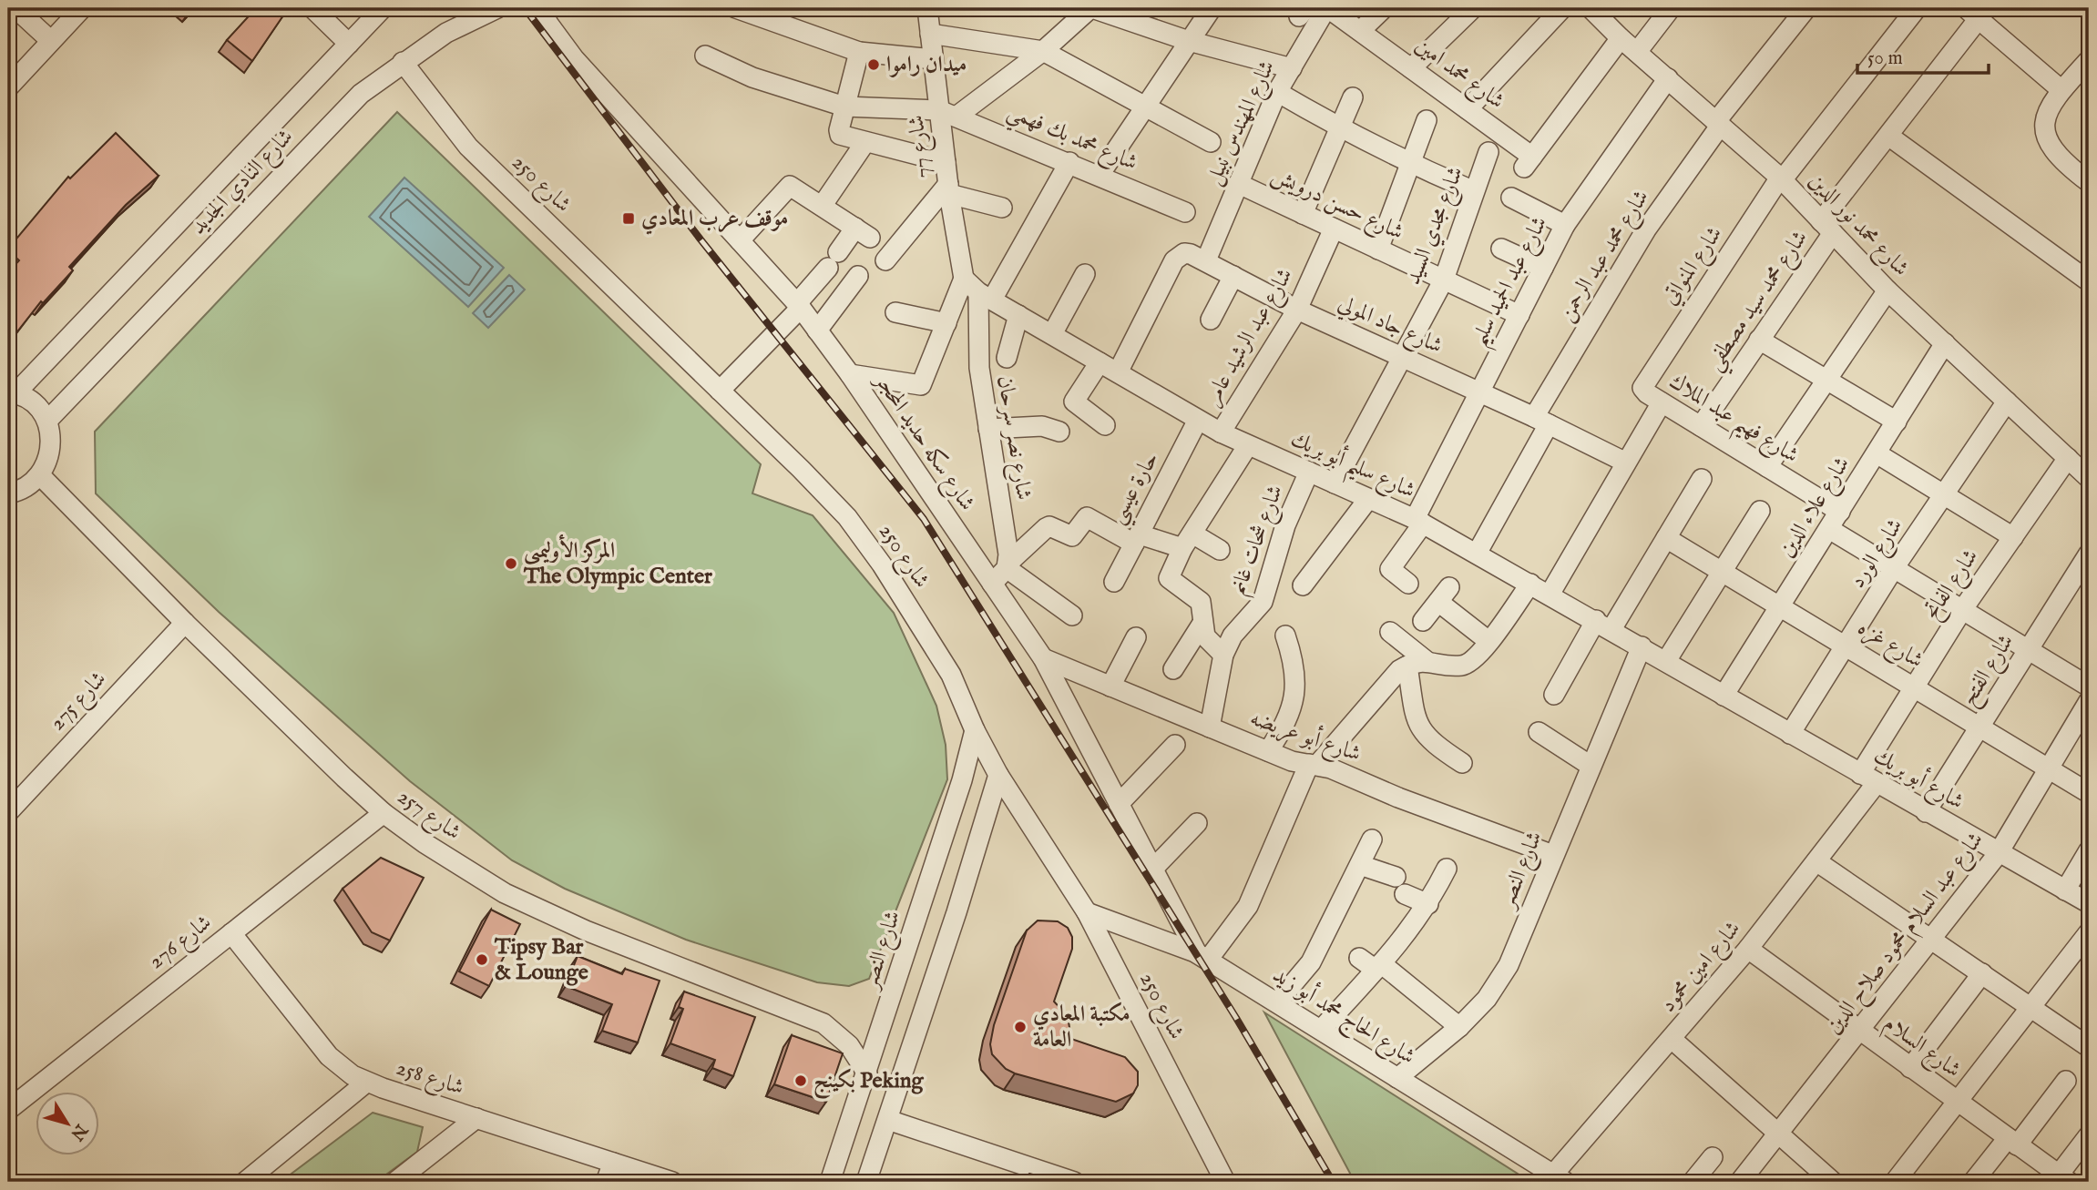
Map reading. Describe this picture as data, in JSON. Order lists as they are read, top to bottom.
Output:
{
  "streets": {
    "street": [
      "شارع محمد امين",
      "شارع المهندس نبيل",
      "شارع محمد بك فهمي",
      "شارع 77",
      "شارع النادي الجديد",
      "شارع 250",
      "شارع حسن درويش",
      "شارع محمد نور الدين",
      "شارع مجدي السيد",
      "شارع محمد عبد الرحمن",
      "شارع المنواتي",
      "شارع عبد الحميد سليم",
      "شارع محمد سيد مصطفي",
      "شارع جاد المولي",
      "شارع عبد الرشيد عامر",
      "شارع فهيم عبد الملاك",
      "شارع نصر سرحان",
      "شارع سكه حديد المحجر",
      "شارع سليم أبو بريك",
      "حارة عيسي",
      "شارع علاء الدين",
      "شارع شحات غانم",
      "شارع الورد",
      "شارع الفاتح",
      "شارع غزه",
      "شارع الفتح",
      "شارع 275",
      "شارع أبو عريضه",
      "شارع أبو بريك",
      "شارع 257",
      "شارع النصر",
      "شارع عبد السلام محمود صلاح الدين",
      "شارع 276",
      "شارع امين محمود",
      "شارع الحاج محمد أبو زيد",
      "شارع السلام",
      "شارع 258"
    ]
  },
  "crossings": [
    ["شارع محمد امين", "شارع المهندس نبيل"],
    ["شارع محمد امين", "شارع محمد نور الدين"],
    ["شارع المهندس نبيل", "شارع حسن درويش"],
    ["شارع المهندس نبيل", "شارع جاد المولي"],
    ["شارع محمد بك فهمي", "شارع 77"],
    ["شارع 77", "شارع نصر سرحان"],
    ["شارع 77", "شارع سليم أبو بريك"],
    ["شارع النادي الجديد", "شارع 250"],
    ["شارع 250", "شارع النصر"],
    ["شارع 250", "شارع الحاج محمد أبو زيد"],
    ["شارع حسن درويش", "شارع مجدي السيد"],
    ["شارع حسن درويش", "شارع عبد الحميد سليم"],
    ["شارع حسن درويش", "شارع عبد الرشيد عامر"],
    ["شارع محمد نور الدين", "شارع محمد عبد الرحمن"],
    ["شارع محمد نور الدين", "شارع المنواتي"],
    ["شارع محمد نور الدين", "شارع عبد الحميد سليم"],
    ["شارع محمد نور الدين", "شارع محمد سيد مصطفي"],
    ["شارع محمد نور الدين", "شارع علاء الدين"],
    ["شارع محمد نور الدين", "شارع الورد"],
    ["شارع محمد نور الدين", "شارع الفاتح"],
    ["شارع مجدي السيد", "شارع جاد المولي"],
    ["شارع مجدي السيد", "شارع سليم أبو بريك"],
    ["شارع محمد عبد الرحمن", "شارع جاد المولي"],
    ["شارع محمد عبد الرحمن", "شارع سليم أبو بريك"],
    ["شارع المنواتي", "شارع فهيم عبد الملاك"],
    ["شارع عبد الحميد سليم", "شارع جاد المولي"],
    ["شارع عبد الحميد سليم", "شارع سليم أبو بريك"],
    ["شارع محمد سيد مصطفي", "شارع فهيم عبد الملاك"],
    ["شارع جاد المولي", "شارع عبد الرشيد عامر"],
    ["شارع عبد الرشيد عامر", "شارع سليم أبو بريك"],
    ["شارع فهيم عبد الملاك", "شارع علاء الدين"],
    ["شارع نصر سرحان", "شارع سليم أبو بريك"],
    ["شارع نصر سرحان", "حارة عيسي"],
    ["شارع سكه حديد المحجر", "شارع أبو عريضه"],
    ["شارع سكه حديد المحجر", "شارع الحاج محمد أبو زيد"],
    ["شارع سليم أبو بريك", "حارة عيسي"],
    ["شارع سليم أبو بريك", "شارع علاء الدين"],
    ["شارع سليم أبو بريك", "شارع شحات غانم"],
    ["شارع سليم أبو بريك", "شارع أبو بريك"],
    ["شارع سليم أبو بريك", "شارع النصر"],
    ["شارع علاء الدين", "شارع غزه"],
    ["شارع علاء الدين", "شارع أبو بريك"],
    ["شارع شحات غانم", "شارع أبو عريضه"],
    ["شارع الورد", "شارع غزه"],
    ["شارع الورد", "شارع أبو بريك"],
    ["شارع الفاتح", "شارع غزه"],
    ["شارع الفاتح", "شارع أبو بريك"],
    ["شارع الفاتح", "شارع امين محمود"],
    ["شارع غزه", "شارع الفتح"],
    ["شارع غزه", "شارع عبد السلام محمود صلاح الدين"],
    ["شارع الفتح", "شارع أبو بريك"],
    ["شارع 275", "شارع 257"],
    ["شارع أبو عريضه", "شارع النصر"],
    ["شارع أبو بريك", "شارع عبد السلام محمود صلاح الدين"],
    ["شارع أبو بريك", "شارع امين محمود"],
    ["شارع 257", "شارع النصر"],
    ["شارع 257", "شارع 276"],
    ["شارع النصر", "شارع الحاج محمد أبو زيد"],
    ["شارع عبد السلام محمود صلاح الدين", "شارع السلام"],
    ["شارع 276", "شارع 258"],
    ["شارع امين محمود", "شارع الحاج محمد أبو زيد"],
    ["شارع امين محمود", "شارع السلام"]
  ],
  "places": {
    "other": [
      "ميدان راموا",
      "المركز الأوليمبى The Olympic Center",
      "Tipsy Bar & Lounge",
      "مكتبة المعادي العامة",
      "بكينج Peking"
    ],
    "transit": ["موقف عرب المعادي"]
  },
  "scale_bar": "50 m",
  "north": "bottom right"
}
